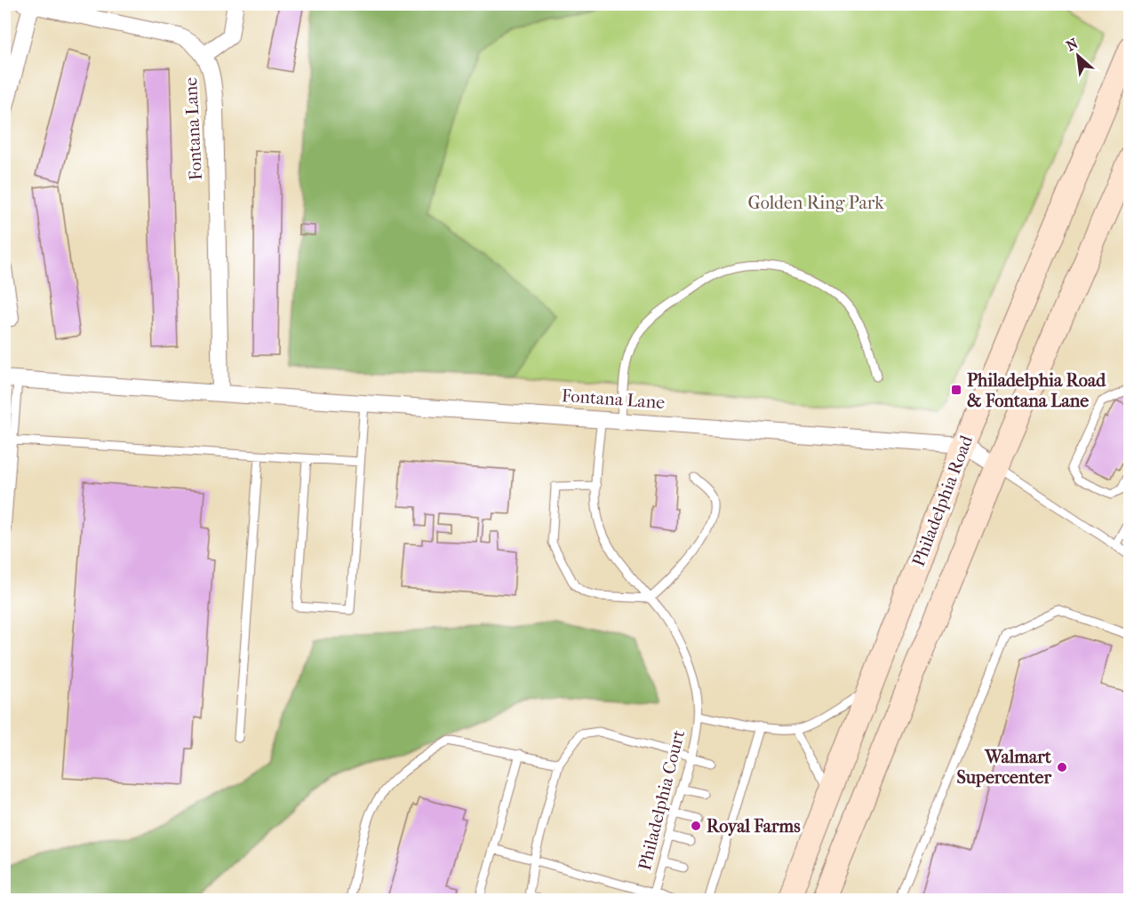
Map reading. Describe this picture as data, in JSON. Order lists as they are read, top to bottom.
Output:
{
  "streets": {
    "main road": ["Philadelphia Road"],
    "street": ["Fontana Lane"],
    "lane": ["Philadelphia Court"]
  },
  "crossings": [
    ["Fontana Lane", "Philadelphia Road"],
    ["Fontana Lane", "Philadelphia Court"],
    ["Philadelphia Road", "Philadelphia Court"]
  ],
  "parks": ["Golden Ring Park"],
  "places": {
    "transit": ["Philadelphia Road & Fontana Lane"],
    "other": ["Walmart Supercenter", "Royal Farms"]
  },
  "north": "top left"
}
